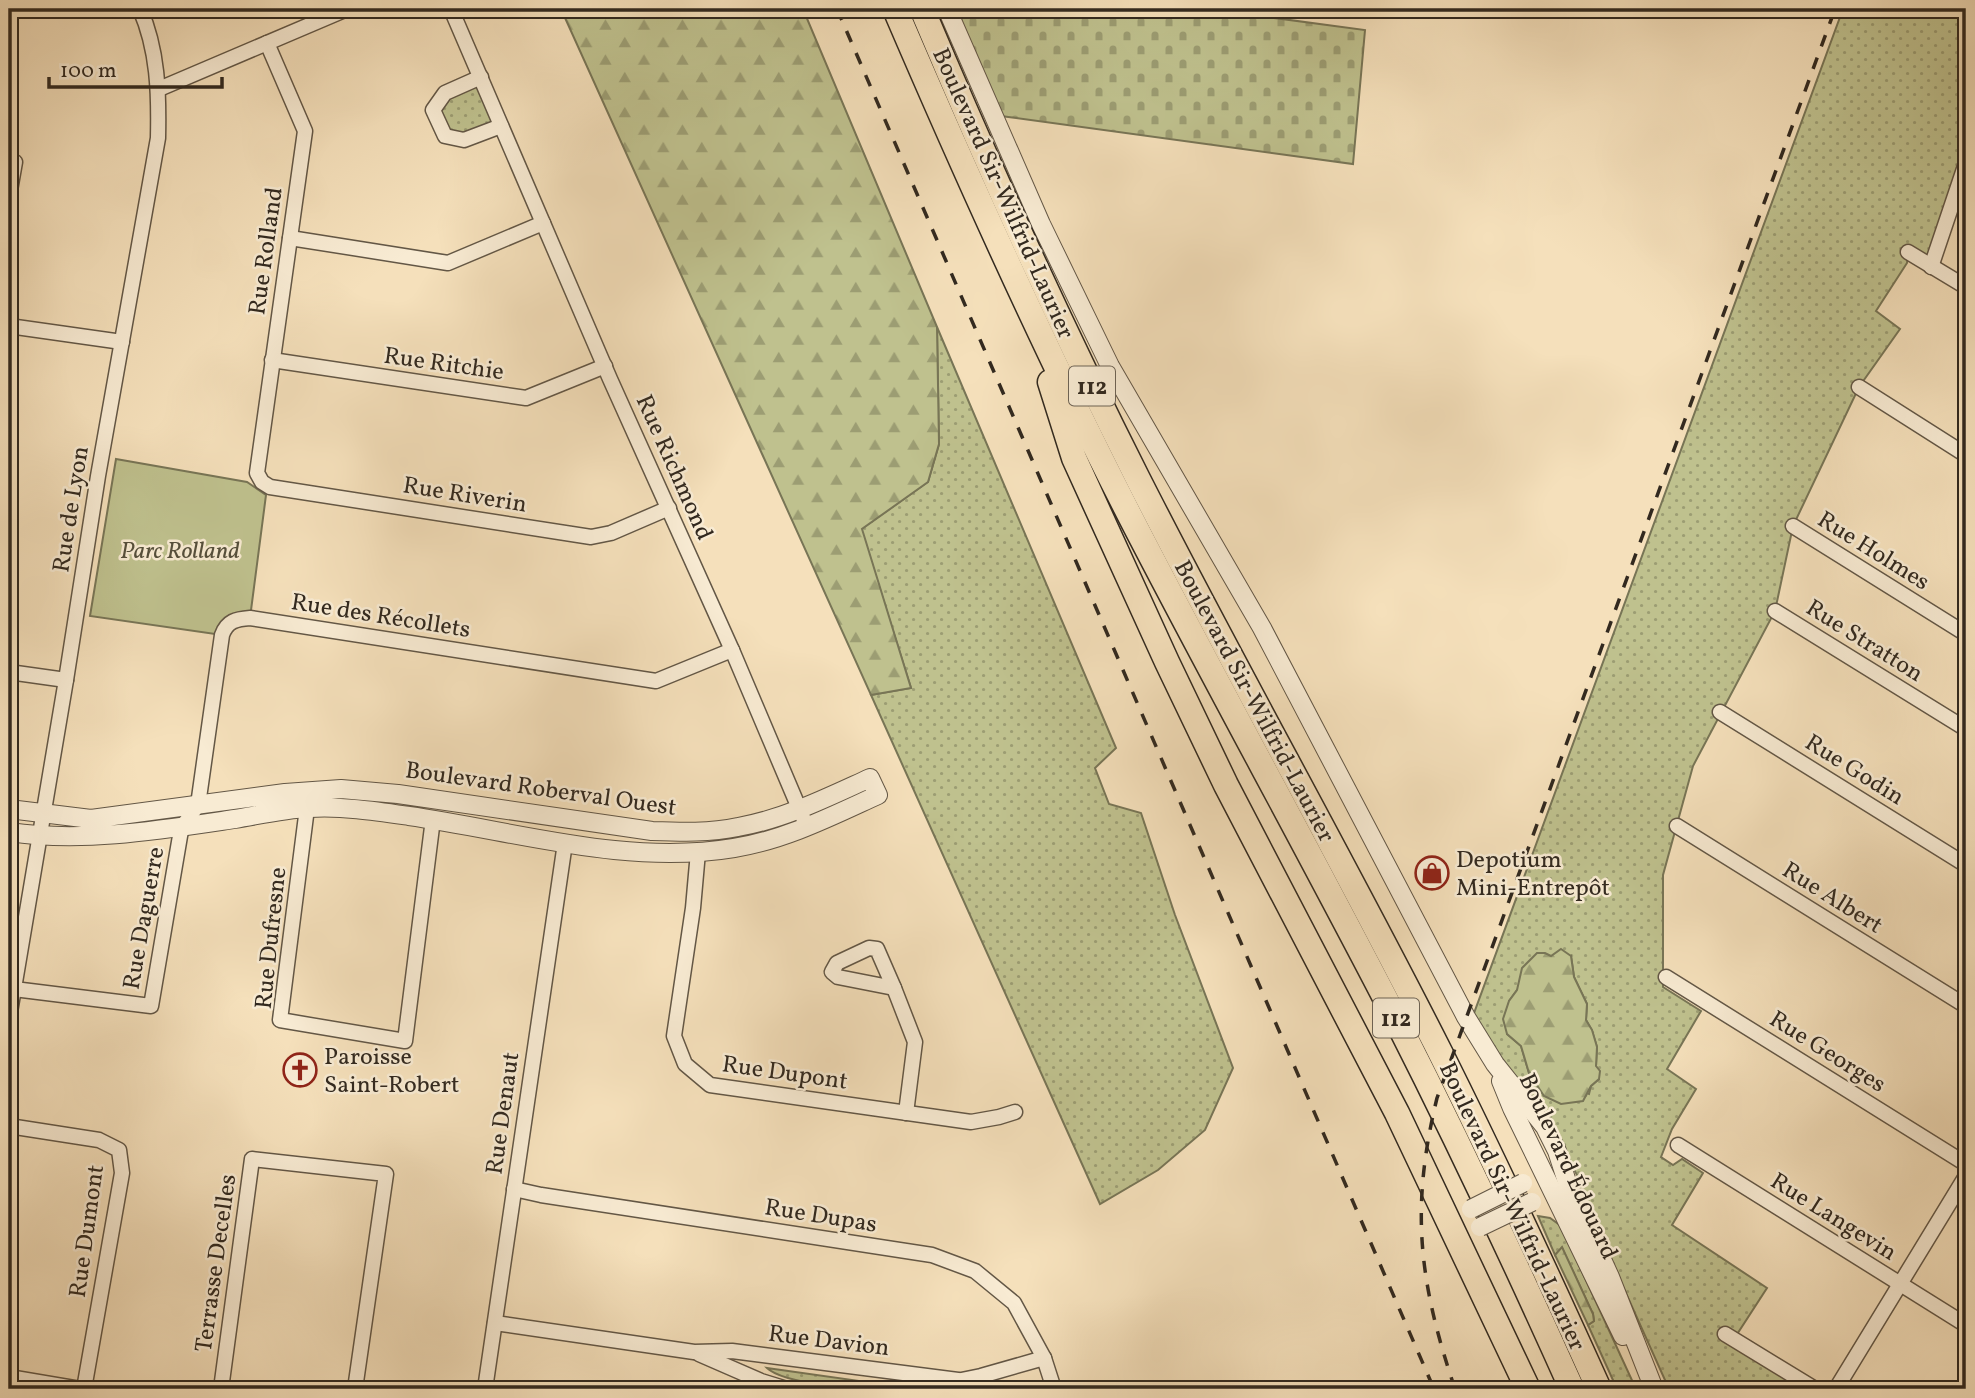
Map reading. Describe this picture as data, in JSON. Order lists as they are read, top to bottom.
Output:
{
  "streets": {
    "highway": ["Boulevard Sir-Wilfrid-Laurier", "112"],
    "street": [
      "Rue Rolland",
      "Rue Ritchie",
      "Rue Richmond",
      "Rue Riverin",
      "Rue de Lyon",
      "Rue Holmes",
      "Rue des Récollets",
      "Rue Stratton",
      "Rue Godin",
      "Boulevard Roberval Ouest",
      "Rue Albert",
      "Rue Daguerre",
      "Rue Dufresne",
      "Rue Georges",
      "Rue Dupont",
      "Rue Denaut",
      "Boulevard Édouard",
      "Rue Dupas",
      "Rue Langevin",
      "Rue Dumont",
      "Terrasse Decelles",
      "Rue Davion"
    ]
  },
  "crossings": [
    ["Boulevard Sir-Wilfrid-Laurier", "Boulevard Édouard"],
    ["Rue Rolland", "Rue Ritchie"],
    ["Rue Rolland", "Rue Riverin"],
    ["Rue Ritchie", "Rue Richmond"],
    ["Rue Richmond", "Rue Riverin"],
    ["Rue Richmond", "Rue des Récollets"],
    ["Rue Richmond", "Boulevard Roberval Ouest"],
    ["Rue de Lyon", "Boulevard Roberval Ouest"],
    ["Rue de Lyon", "Rue Daguerre"],
    ["Rue des Récollets", "Boulevard Roberval Ouest"],
    ["Rue des Récollets", "Rue Daguerre"],
    ["Boulevard Roberval Ouest", "Rue Daguerre"],
    ["Boulevard Roberval Ouest", "Rue Dufresne"],
    ["Boulevard Roberval Ouest", "Rue Dupont"],
    ["Boulevard Roberval Ouest", "Rue Denaut"],
    ["Rue Denaut", "Rue Dupas"],
    ["Rue Denaut", "Rue Davion"],
    ["Rue Dupas", "Rue Davion"]
  ],
  "parks": ["Parc Rolland"],
  "places": {
    "shop": ["Depotium Mini-Entrepôt"],
    "church": ["Paroisse Saint-Robert"]
  },
  "scale_bar": "100 m"
}
